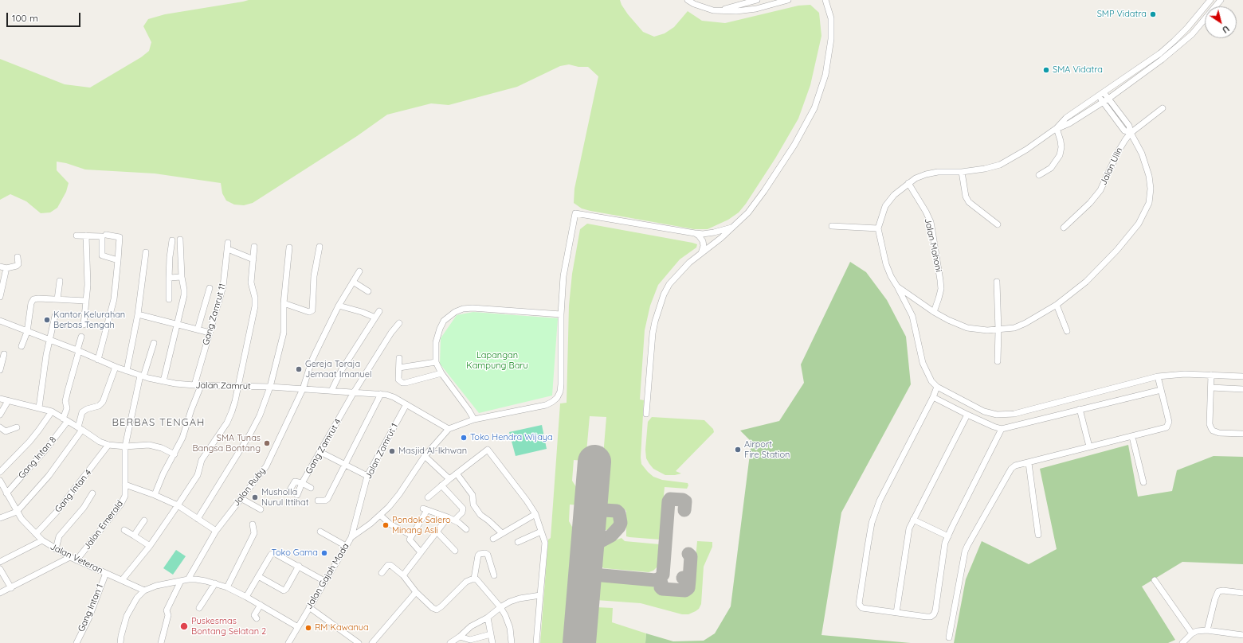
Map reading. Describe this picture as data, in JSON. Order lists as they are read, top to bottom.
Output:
{
  "streets": {
    "street": [
      "Jalan Ulin",
      "Jalan Mahoni",
      "Gang Zamrut 11",
      "Jalan Zamrut",
      "Gang Zamrut 4",
      "Jalan Zamrut 1",
      "Gang Intan 8",
      "Jalan Ruby",
      "Gang Intan 4",
      "Jalan Emerald",
      "Jalan Veteran",
      "Jalan Gajah Mada",
      "Gang Intan 1"
    ]
  },
  "crossings": [
    ["Gang Zamrut 11", "Jalan Zamrut"],
    ["Jalan Zamrut", "Gang Zamrut 4"],
    ["Jalan Zamrut", "Jalan Zamrut 1"],
    ["Jalan Zamrut", "Jalan Ruby"],
    ["Jalan Zamrut", "Jalan Emerald"],
    ["Jalan Zamrut", "Jalan Gajah Mada"],
    ["Jalan Zamrut 1", "Jalan Gajah Mada"],
    ["Gang Intan 8", "Jalan Veteran"],
    ["Gang Intan 4", "Jalan Veteran"],
    ["Jalan Emerald", "Jalan Veteran"],
    ["Jalan Veteran", "Gang Intan 1"]
  ],
  "districts": ["BERBAS TENGAH"],
  "parks": ["Lapangan Kampung Baru"],
  "places": [
    "SMP Vidatra",
    "SMA Vidatra",
    "Kantor Kelurahan Berbas Tengah",
    "Gereja Toraja Jemaat Imanuel",
    "Toko Hendra Wijaya",
    "SMA Tunas Bangsa Bontang",
    "Airport Fire Station",
    "Masjid Al-Ikhwan",
    "Musholla Nurul Ittihat",
    "Pondok Salero Minang Asli",
    "Toko Gama",
    "Puskesmas Bontang Selatan 2",
    "RM Kawanua"
  ],
  "scale_bar": "100 m",
  "north": "bottom right"
}
